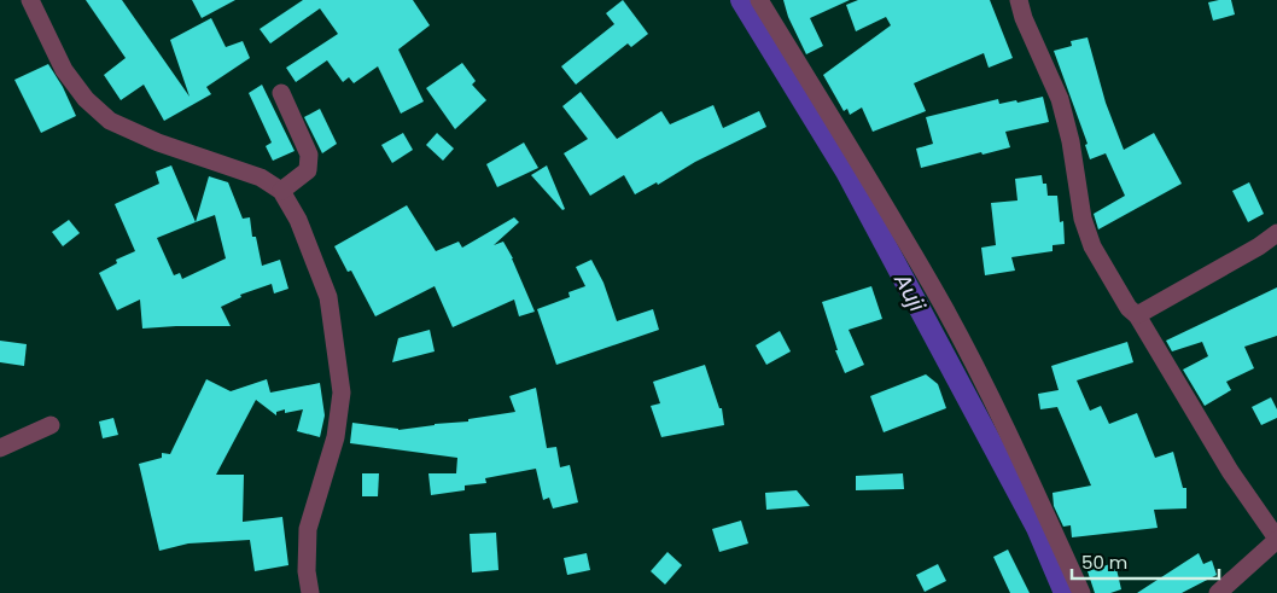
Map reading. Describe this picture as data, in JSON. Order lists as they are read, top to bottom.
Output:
{
  "water": ["Auji"],
  "scale_bar": "50 m"
}
